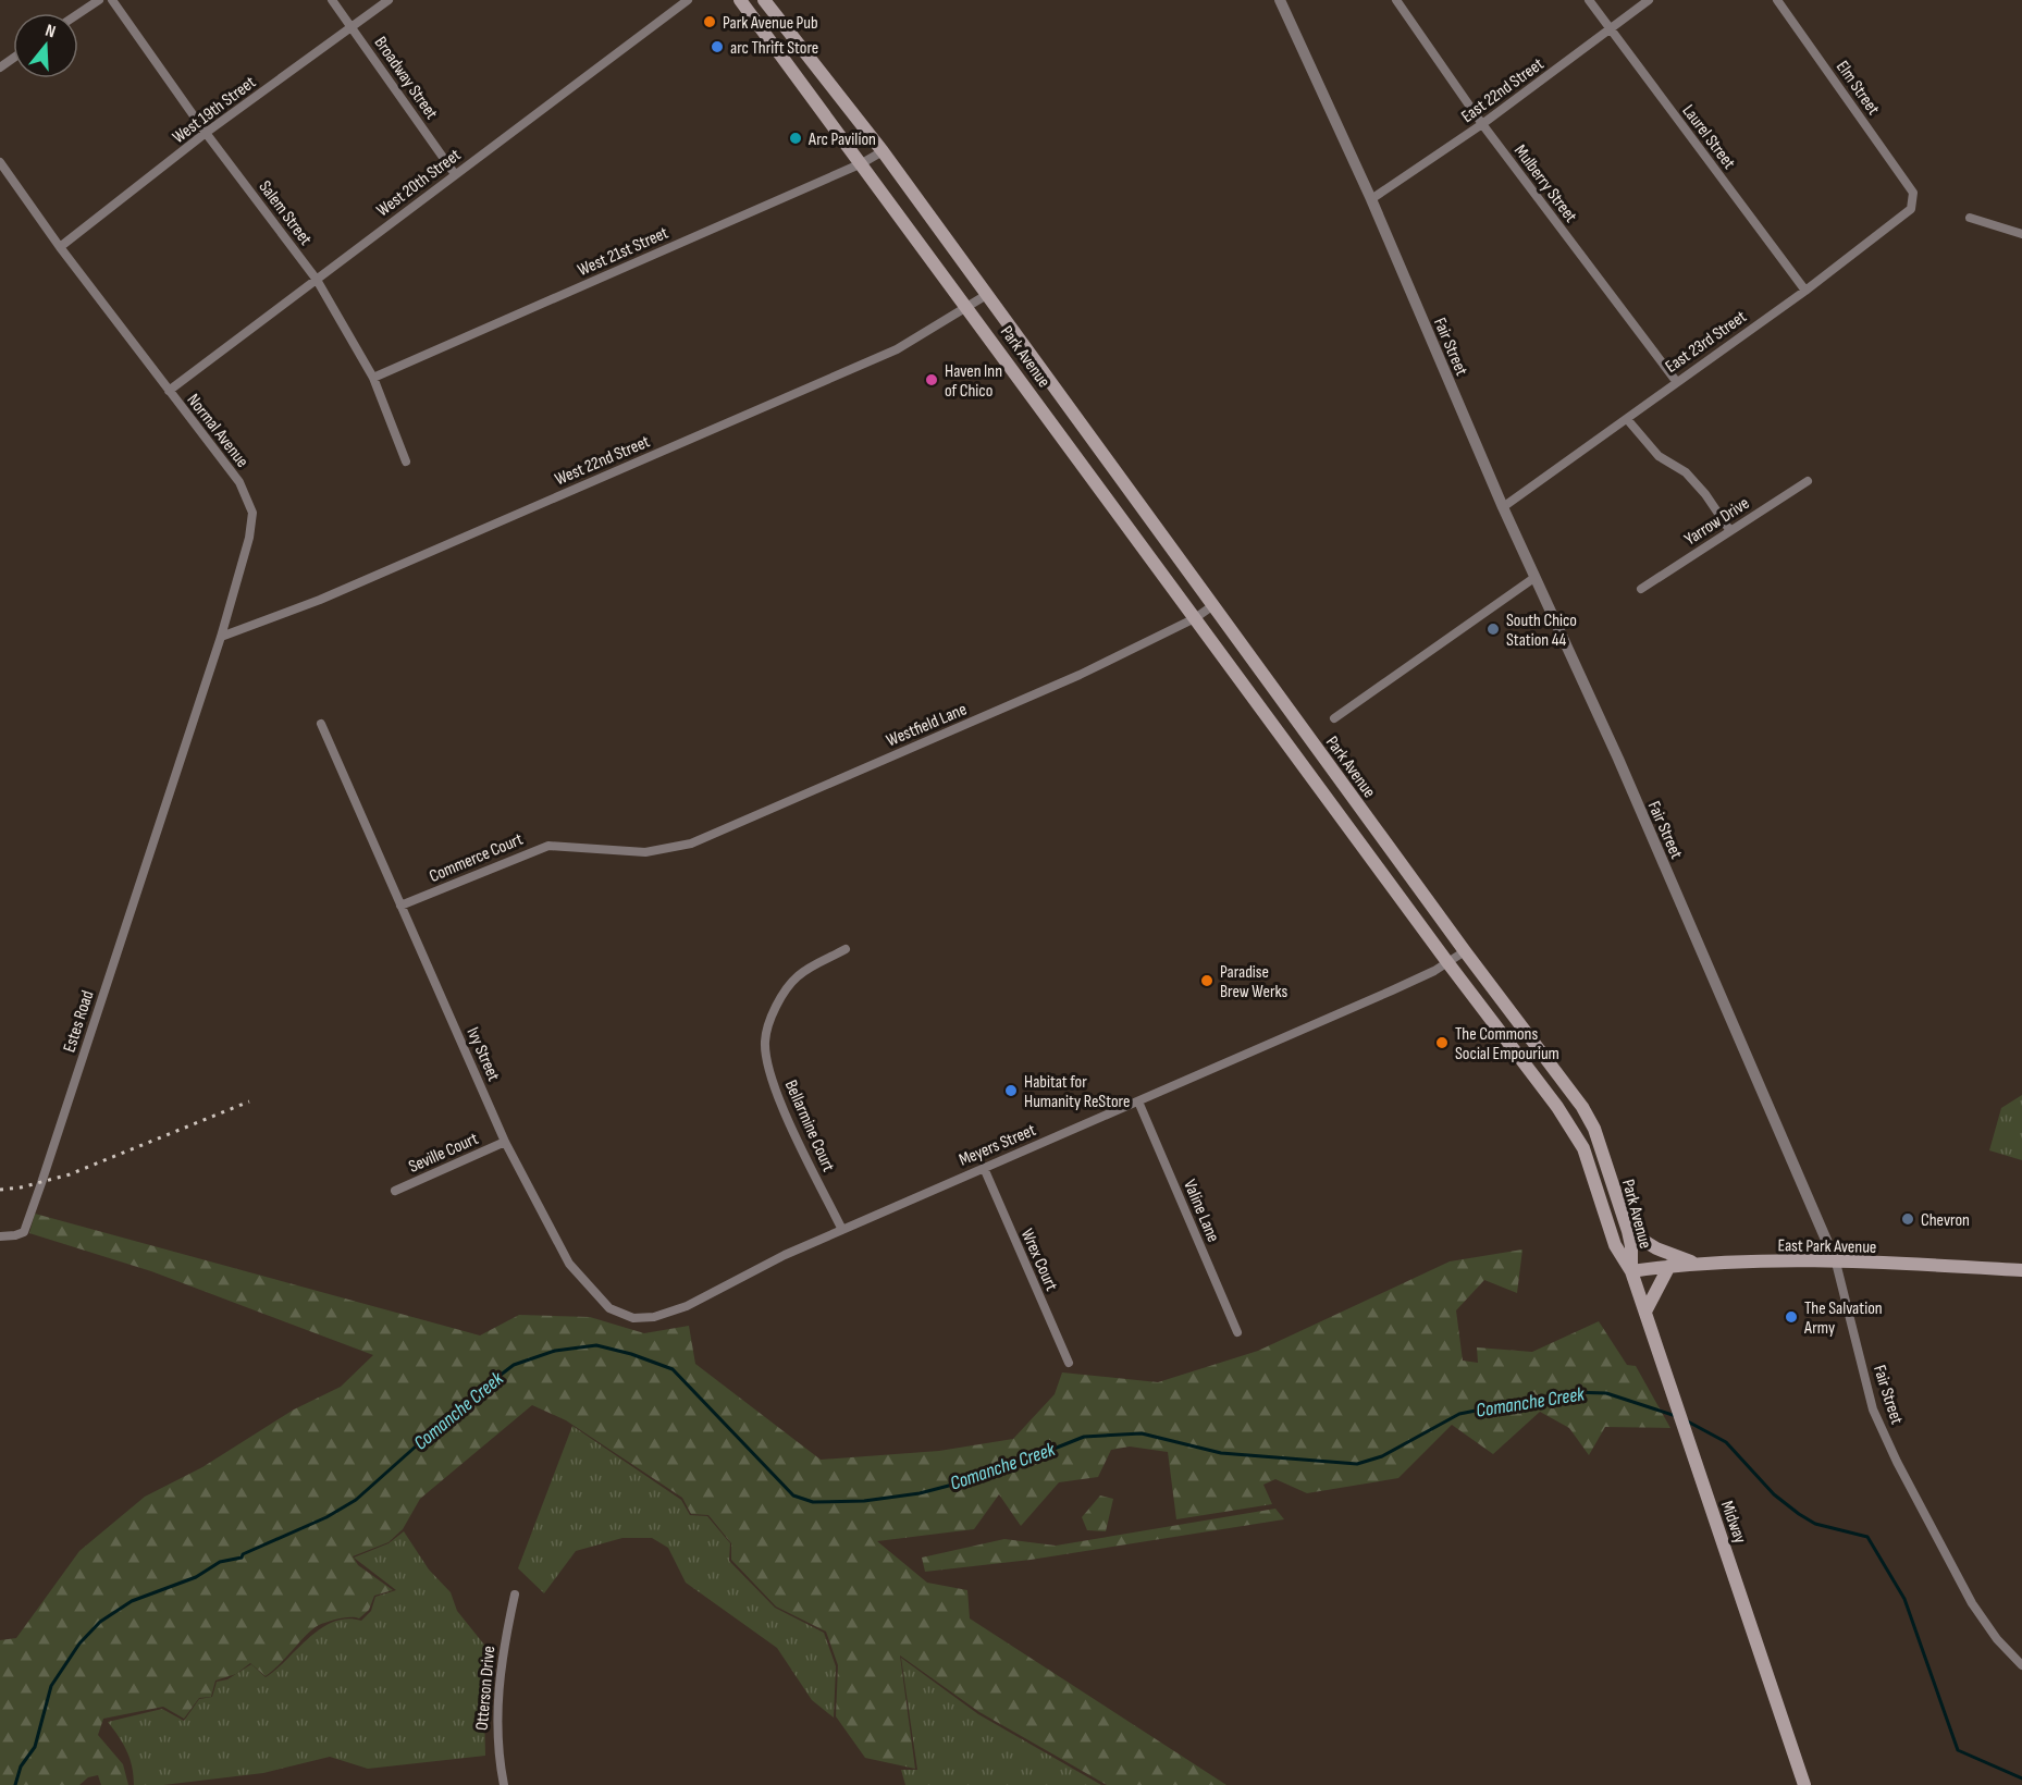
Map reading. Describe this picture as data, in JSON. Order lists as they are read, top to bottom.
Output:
{
  "streets": {
    "main road": ["Park Avenue", "East Park Avenue", "Midway"],
    "street": [
      "Broadway Street",
      "Elm Street",
      "East 22nd Street",
      "West 19th Street",
      "Laurel Street",
      "West 20th Street",
      "Mulberry Street",
      "Salem Street",
      "West 21st Street",
      "East 23rd Street",
      "Fair Street",
      "Normal Avenue",
      "West 22nd Street",
      "Yarrow Drive",
      "Westfield Lane",
      "Commerce Court",
      "Estes Road",
      "Ivy Street",
      "Bellarmine Court",
      "Meyers Street",
      "Seville Court",
      "Valine Lane",
      "Wrex Court",
      "Otterson Drive"
    ]
  },
  "crossings": [
    ["Broadway Street", "West 19th Street"],
    ["Broadway Street", "West 20th Street"],
    ["Elm Street", "East 23rd Street"],
    ["East 22nd Street", "Laurel Street"],
    ["East 22nd Street", "Mulberry Street"],
    ["East 22nd Street", "Fair Street"],
    ["West 19th Street", "Salem Street"],
    ["West 19th Street", "Normal Avenue"],
    ["Laurel Street", "East 23rd Street"],
    ["West 20th Street", "Salem Street"],
    ["West 20th Street", "Normal Avenue"],
    ["Mulberry Street", "East 23rd Street"],
    ["Salem Street", "West 21st Street"],
    ["West 21st Street", "Park Avenue"],
    ["East 23rd Street", "Fair Street"],
    ["Fair Street", "East Park Avenue"],
    ["Park Avenue", "West 22nd Street"],
    ["Park Avenue", "Westfield Lane"],
    ["Park Avenue", "Meyers Street"],
    ["Park Avenue", "East Park Avenue"],
    ["Park Avenue", "Midway"],
    ["Normal Avenue", "West 22nd Street"],
    ["Normal Avenue", "Estes Road"],
    ["Westfield Lane", "Commerce Court"],
    ["Commerce Court", "Ivy Street"],
    ["Ivy Street", "Meyers Street"],
    ["Ivy Street", "Seville Court"],
    ["Bellarmine Court", "Meyers Street"],
    ["Meyers Street", "Valine Lane"],
    ["Meyers Street", "Wrex Court"],
    ["East Park Avenue", "Midway"]
  ],
  "water": ["Comanche Creek"],
  "places": [
    "Park Avenue Pub",
    "arc Thrift Store",
    "Arc Pavilion",
    "Haven Inn of Chico",
    "South Chico Station 44",
    "Paradise Brew Werks",
    "The Commons Social Empourium",
    "Habitat for Humanity ReStore",
    "Chevron",
    "The Salvation Army"
  ],
  "north": "top"
}
